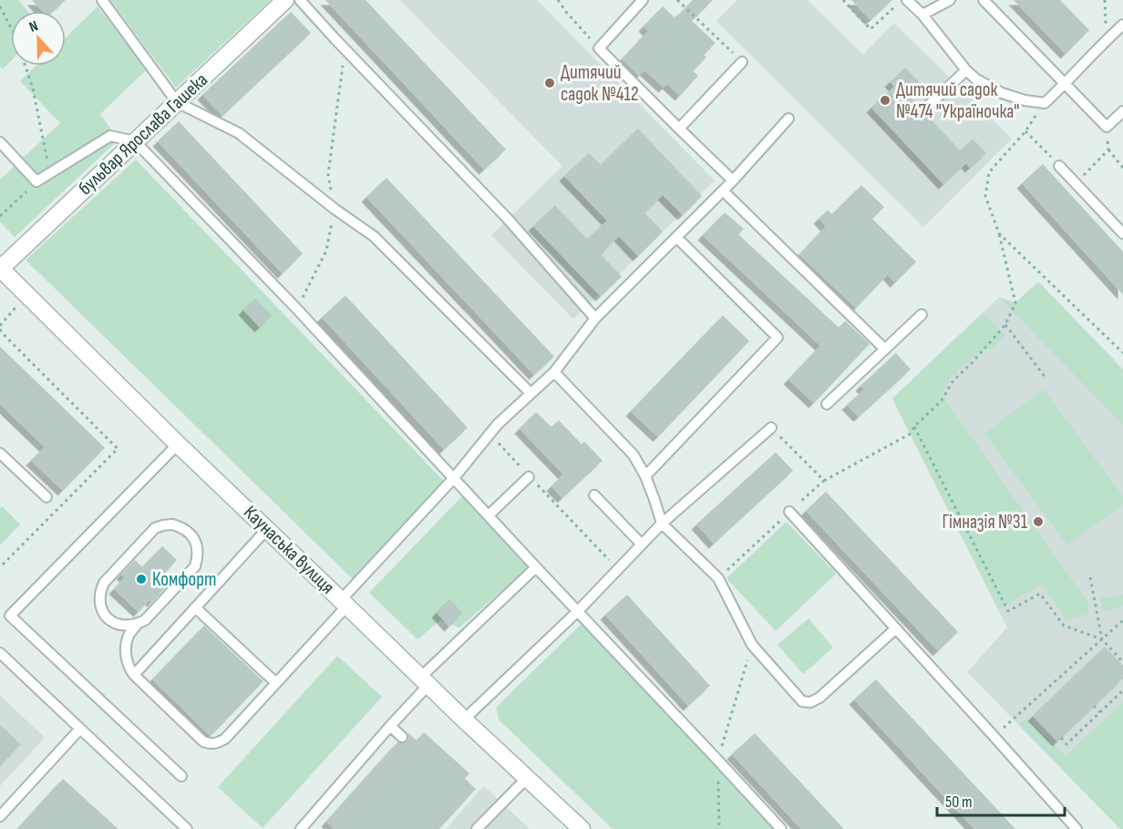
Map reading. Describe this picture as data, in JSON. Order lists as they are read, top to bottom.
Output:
{
  "streets": {
    "street": ["бульвар Ярослава Гашека", "Каунаська вулиця"]
  },
  "crossings": [
    ["бульвар Ярослава Гашека", "Каунаська вулиця"]
  ],
  "places": [
    "Дитячий садок №412",
    "Дитячий садок №474 \"Україночка\"",
    "Гімназія №31",
    "Комфорт"
  ],
  "scale_bar": "50 m",
  "north": "top"
}
